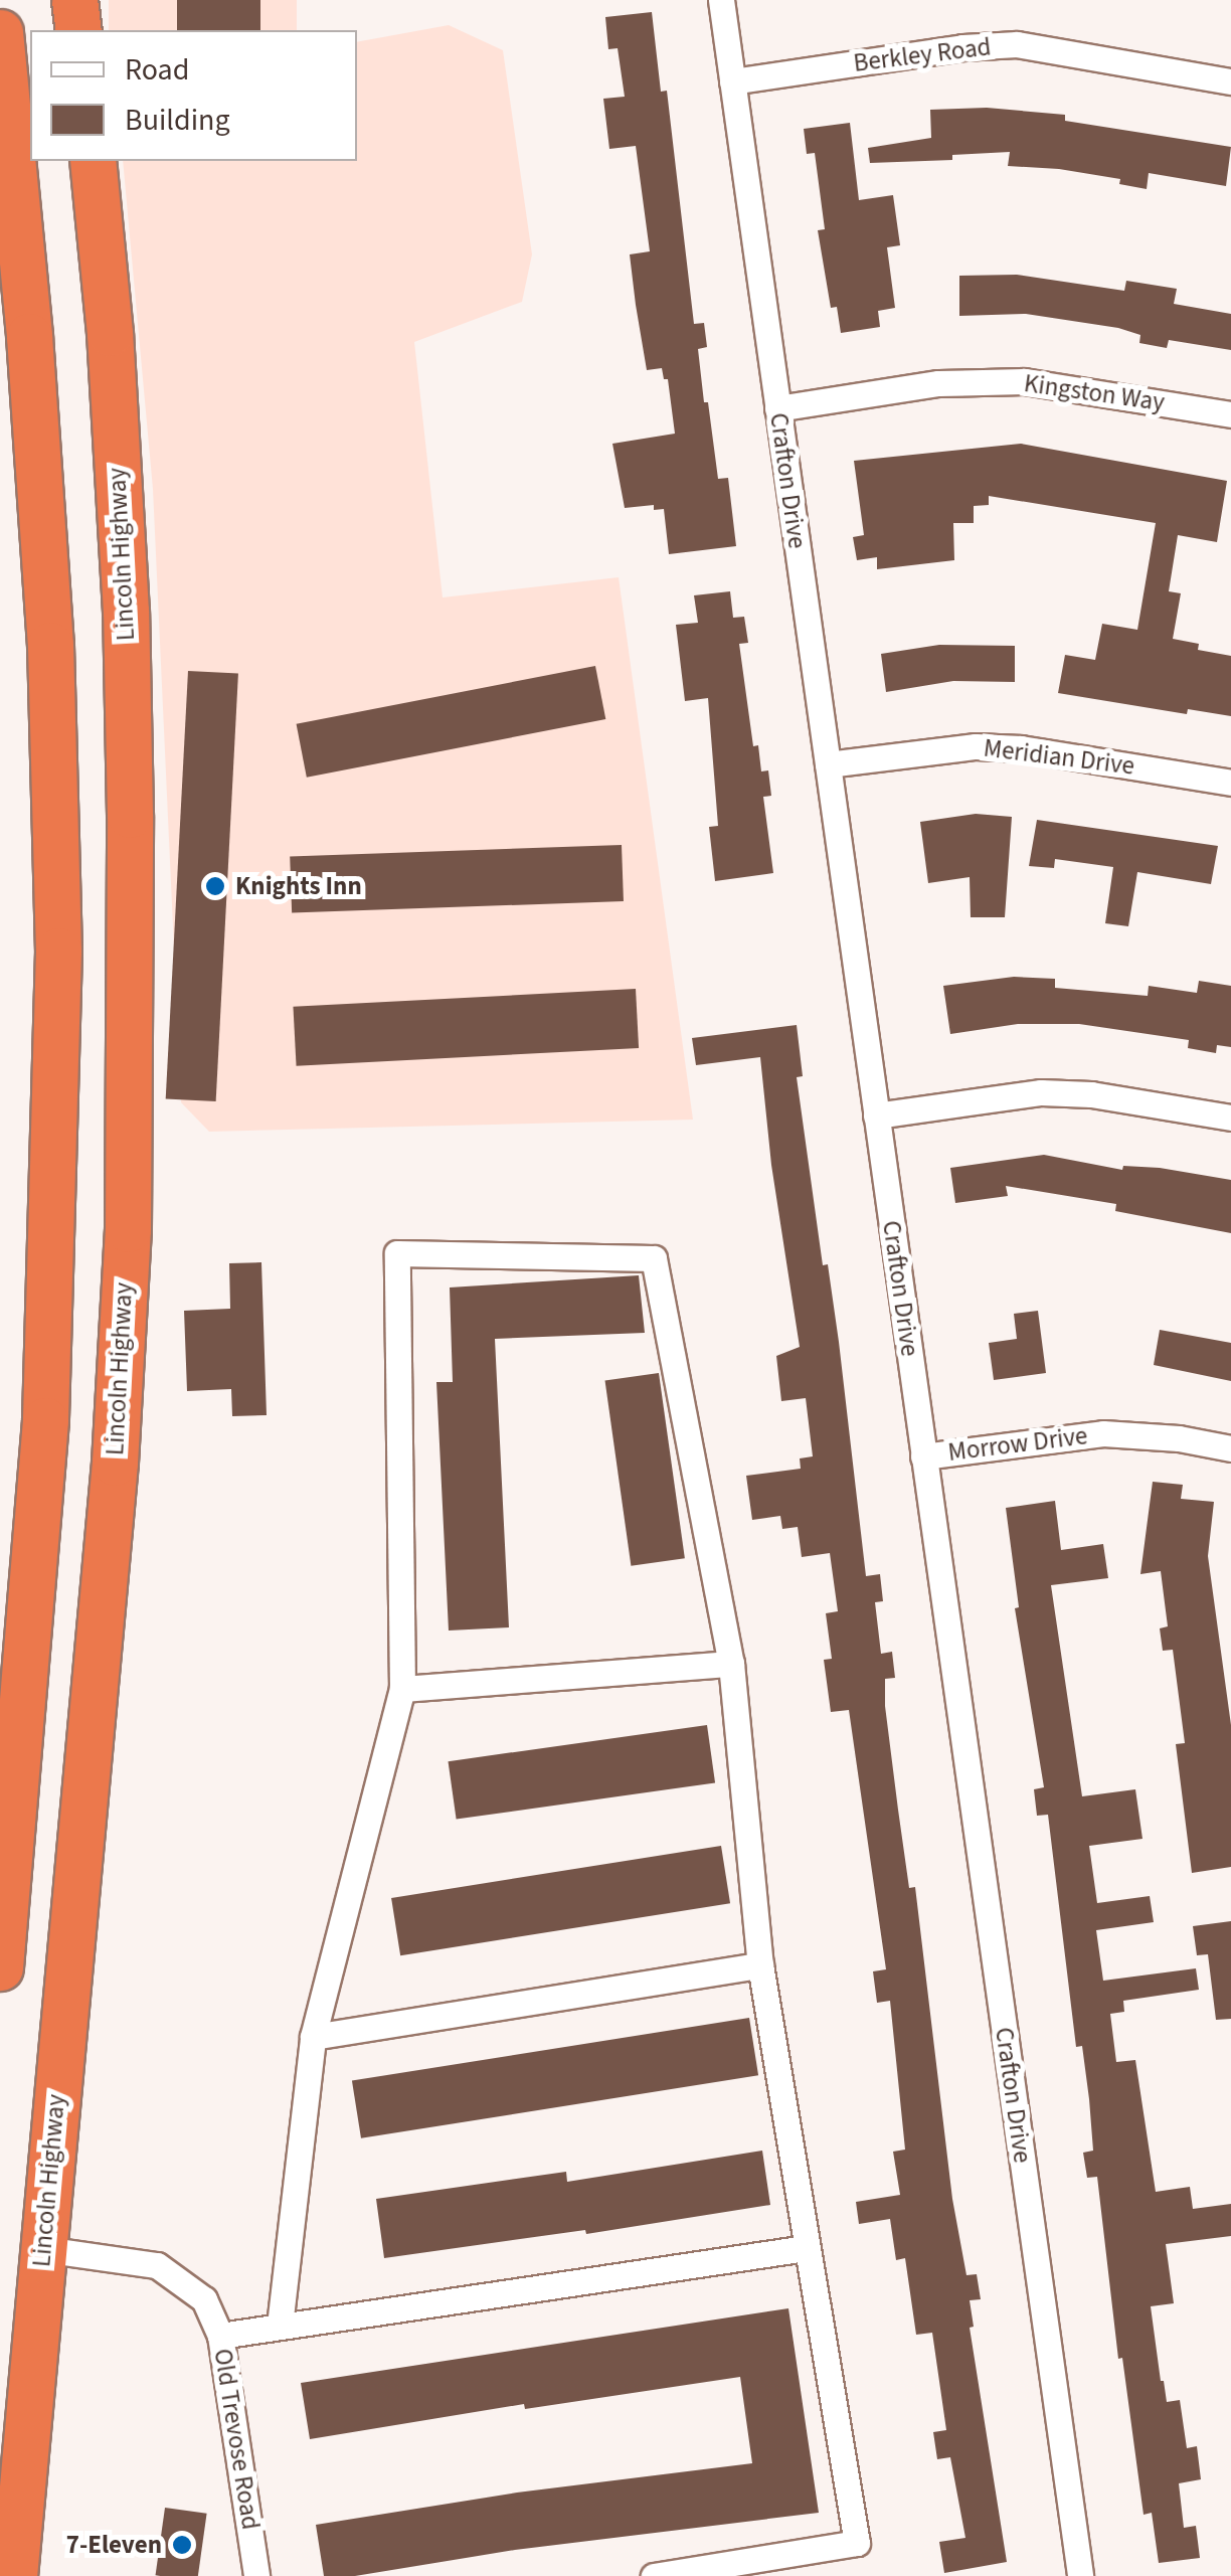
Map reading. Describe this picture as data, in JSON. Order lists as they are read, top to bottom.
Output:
{
  "streets": {
    "highway": ["Lincoln Highway"],
    "street": [
      "Berkley Road",
      "Kingston Way",
      "Crafton Drive",
      "Meridian Drive",
      "Morrow Drive",
      "Old Trevose Road"
    ]
  },
  "crossings": [
    ["Berkley Road", "Crafton Drive"],
    ["Kingston Way", "Crafton Drive"],
    ["Crafton Drive", "Meridian Drive"],
    ["Crafton Drive", "Morrow Drive"],
    ["Lincoln Highway", "Old Trevose Road"]
  ],
  "places": ["Knights Inn", "7-Eleven"],
  "legend": ["Road", "Building"]
}
